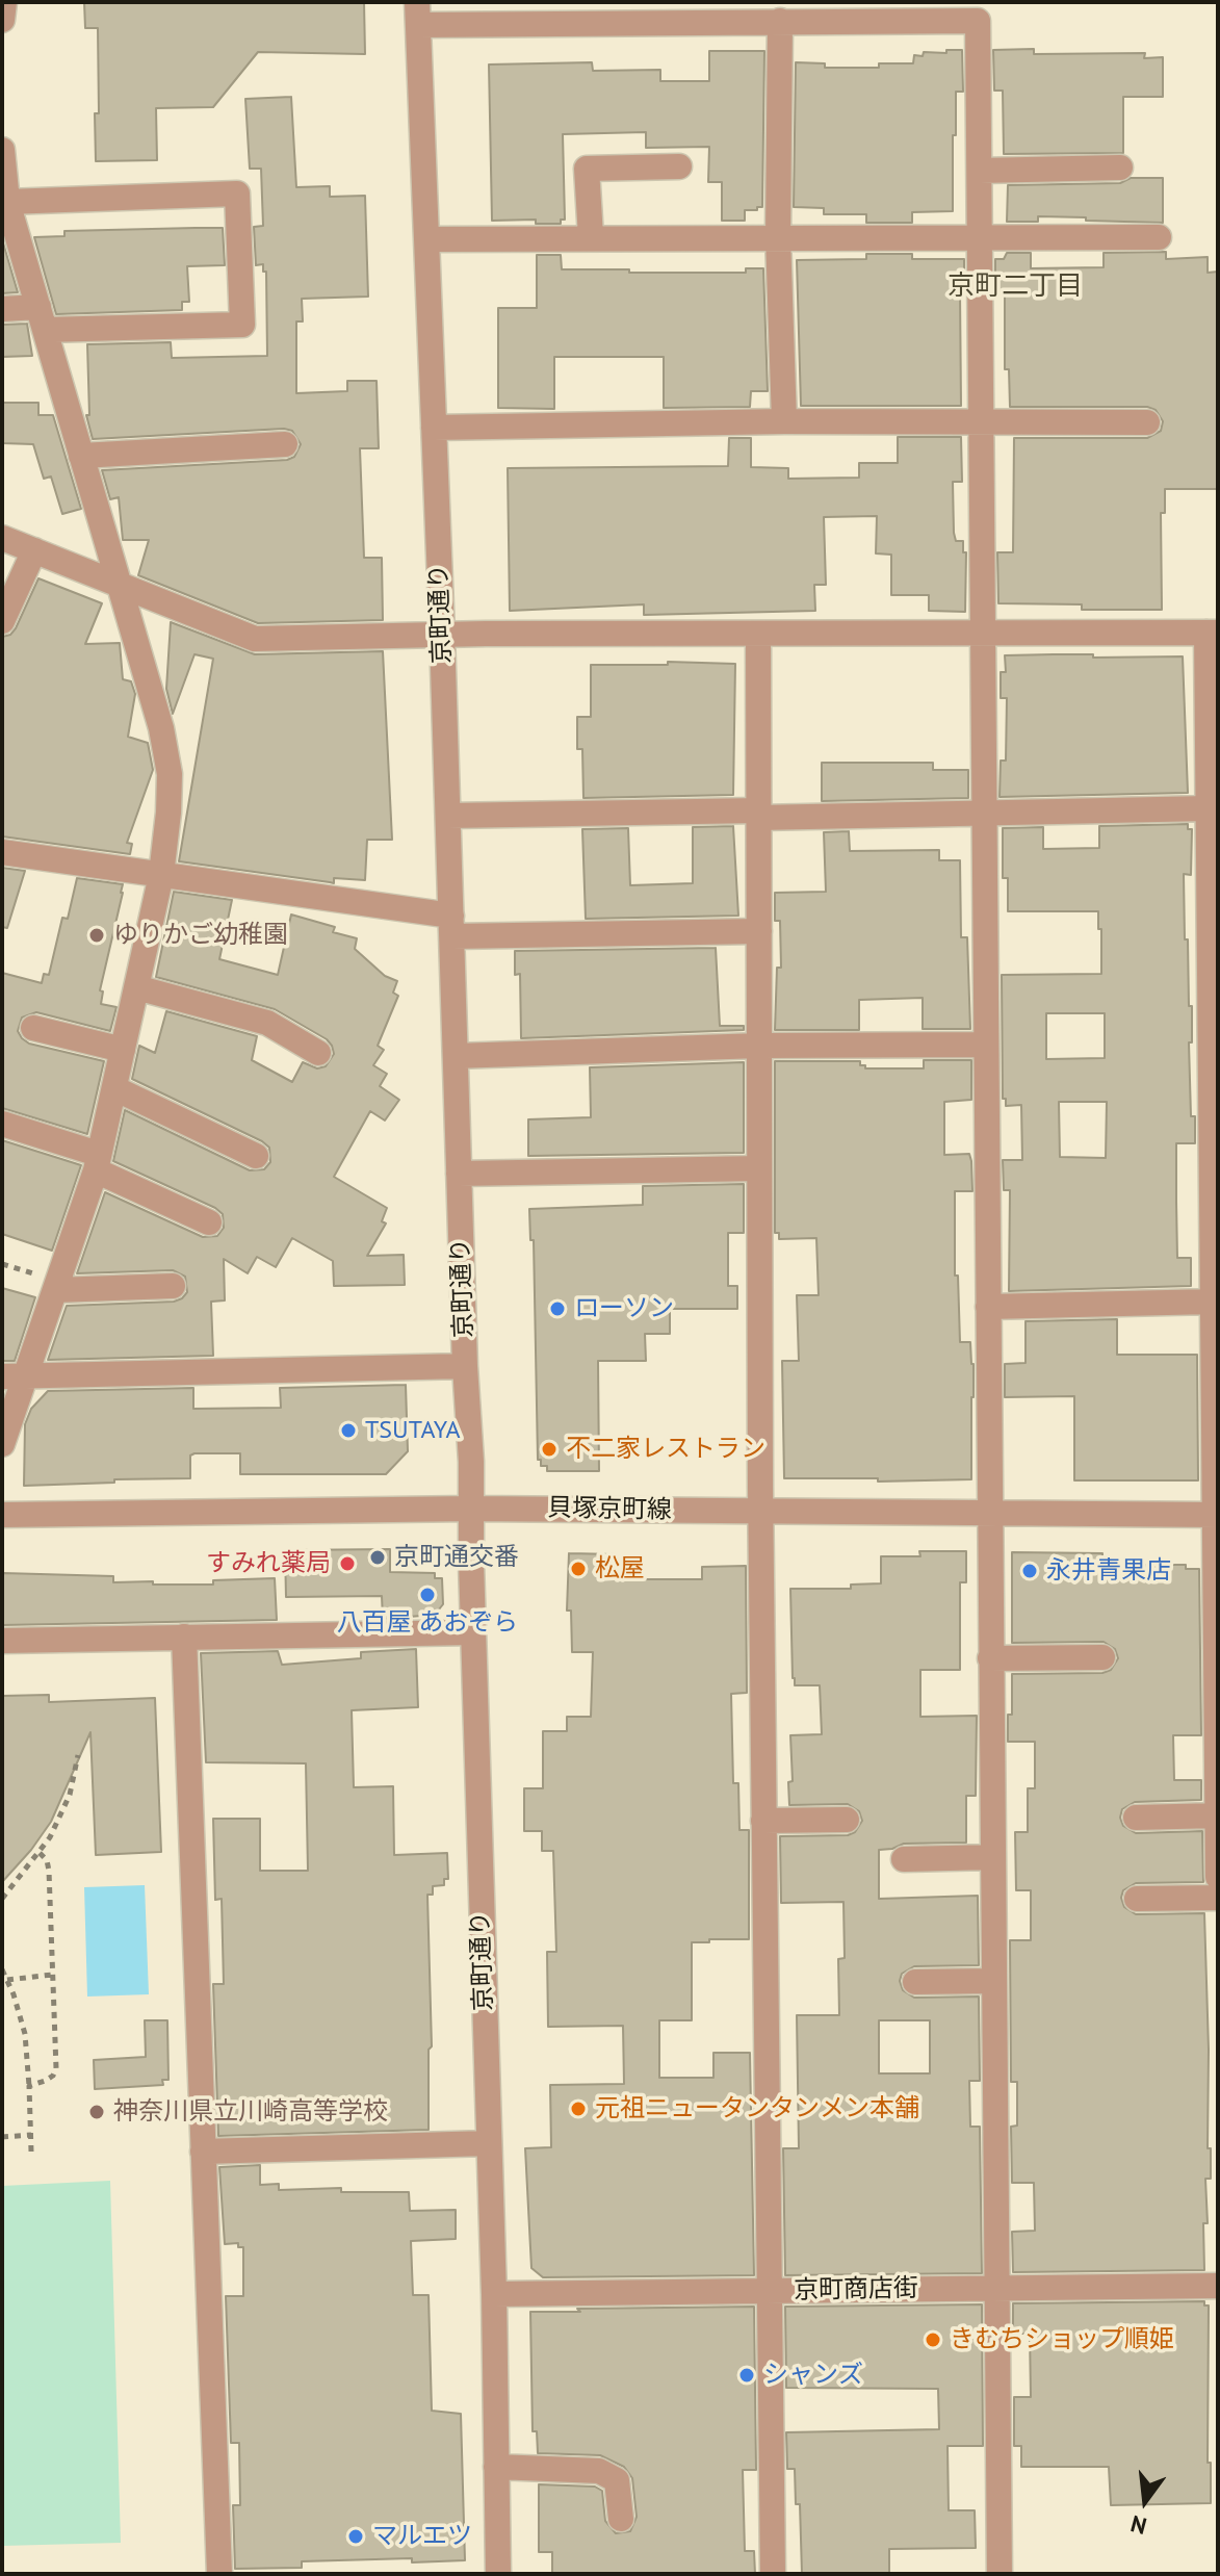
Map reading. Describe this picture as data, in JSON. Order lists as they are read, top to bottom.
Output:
{
  "streets": {
    "street": ["京町通り", "貝塚京町線", "京町商店街"]
  },
  "crossings": [
    ["京町通り", "貝塚京町線"],
    ["京町通り", "京町商店街"]
  ],
  "districts": ["京町二丁目"],
  "places": [
    "ゆりかご幼稚園",
    "ローソン",
    "TSUTAYA",
    "不二家レストラン",
    "京町通交番",
    "すみれ薬局",
    "松屋",
    "永井青果店",
    "八百屋 あおぞら",
    "元祖ニュータンタンメン本舗",
    "神奈川県立川崎高等学校",
    "きむちショップ順姫",
    "シャンズ",
    "マルエツ"
  ],
  "north": "bottom"
}
